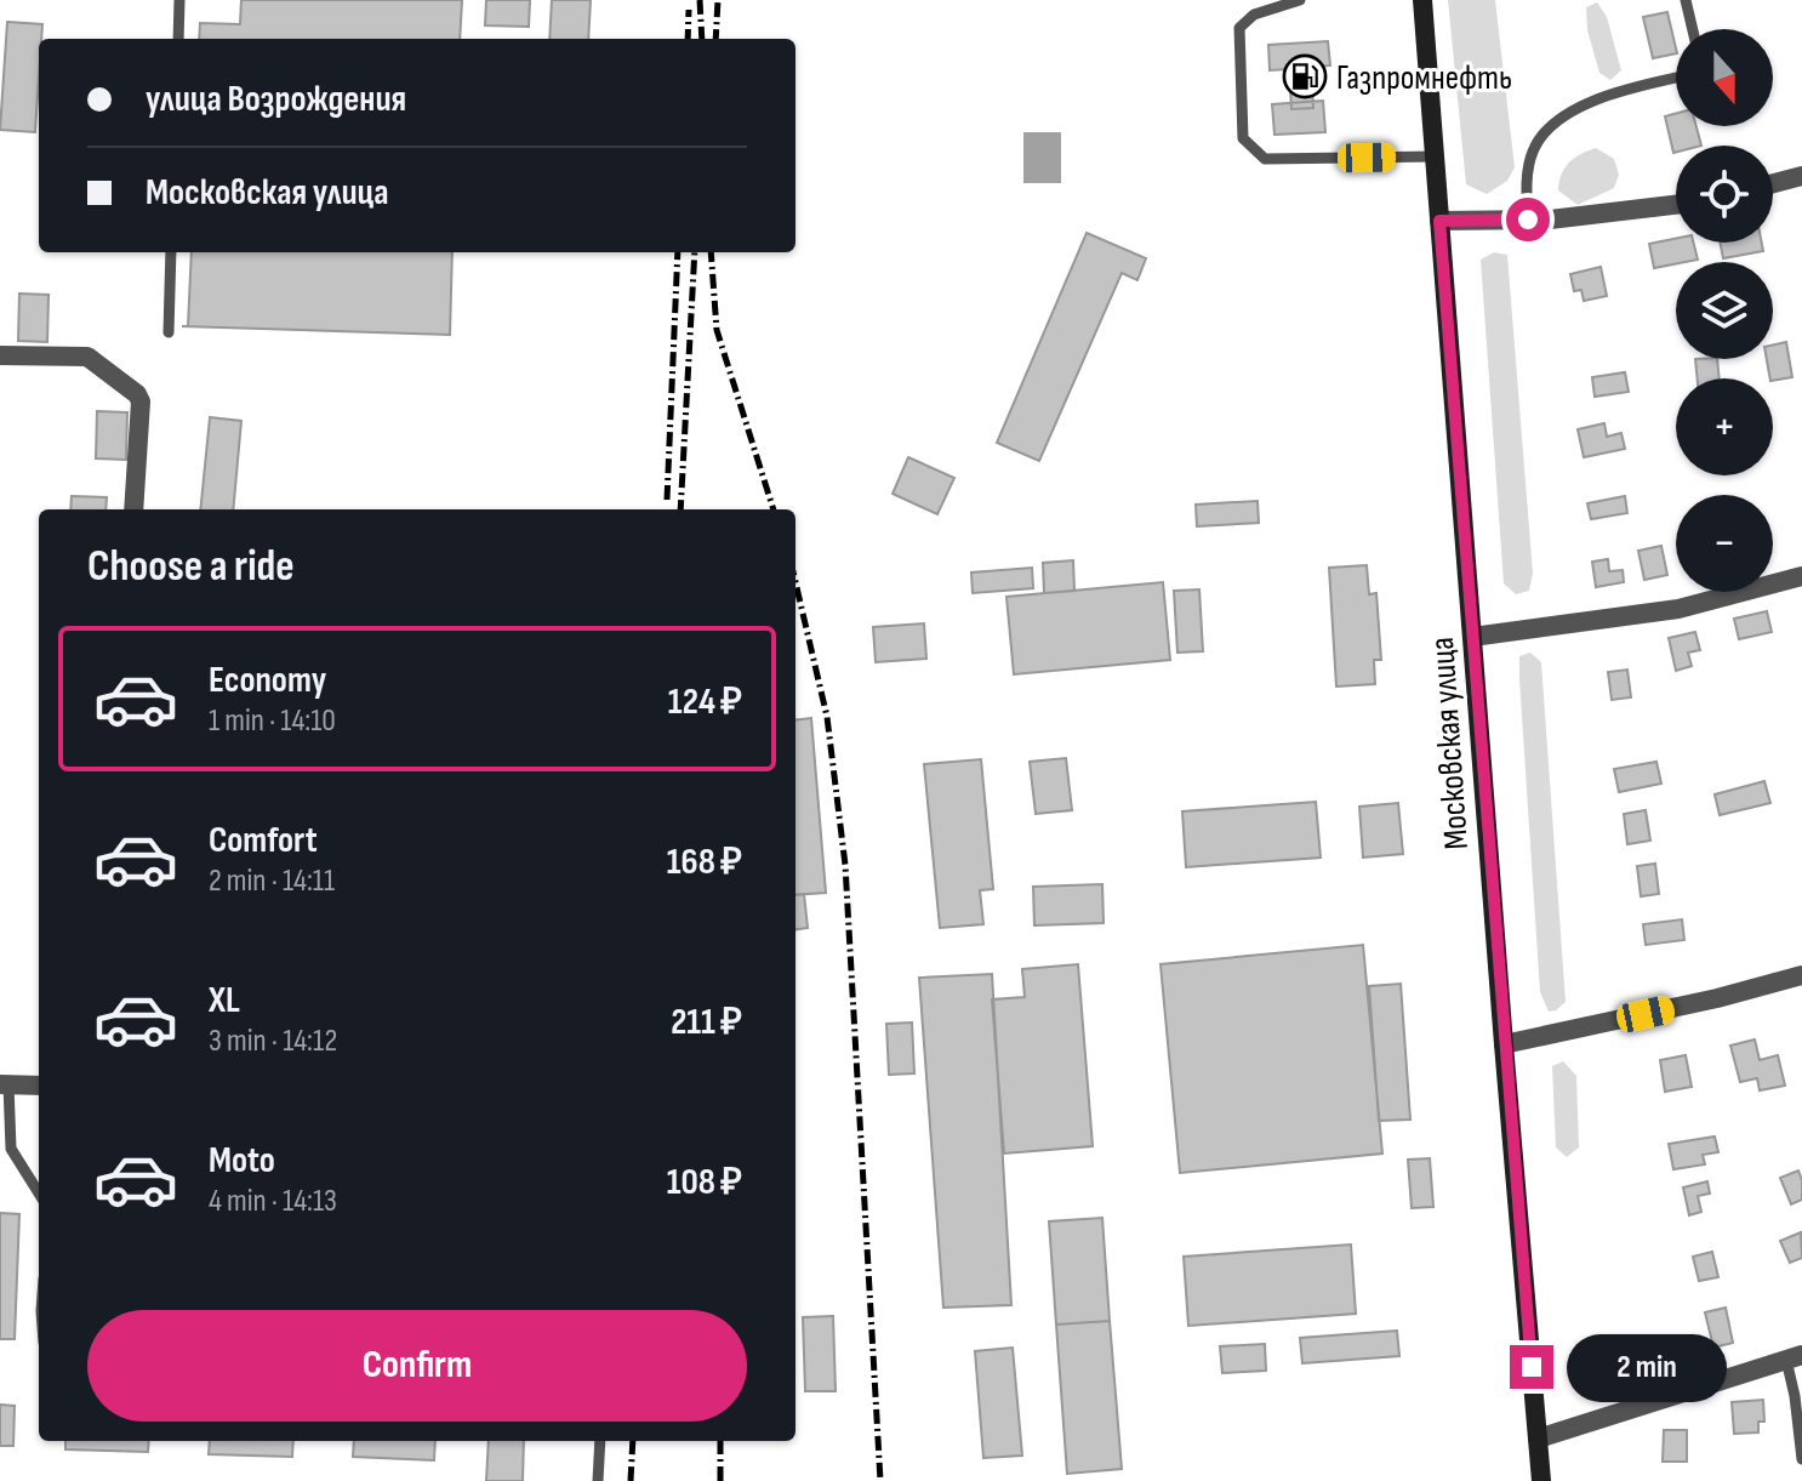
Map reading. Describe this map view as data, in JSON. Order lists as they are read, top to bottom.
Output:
{
  "streets": {
    "main road": ["Московская улица"]
  },
  "places": {
    "fuel station": ["Газпромнефть"]
  },
  "north": "bottom",
  "page": {
    "map_buttons": ["+", "−"],
    "banner": ["улица Возрождения", "Московская улица"],
    "heading": "Choose a ride",
    "list": [
      {
        "name": "Economy",
        "note": "1 min · 14:10",
        "value": "124 ₽"
      },
      {
        "name": "Comfort",
        "note": "2 min · 14:11",
        "value": "168 ₽"
      },
      {
        "name": "XL",
        "note": "3 min · 14:12",
        "value": "211 ₽"
      },
      {
        "name": "Moto",
        "note": "4 min · 14:13",
        "value": "108 ₽"
      }
    ],
    "buttons": "Confirm",
    "bubble": "2 min"
  }
}
